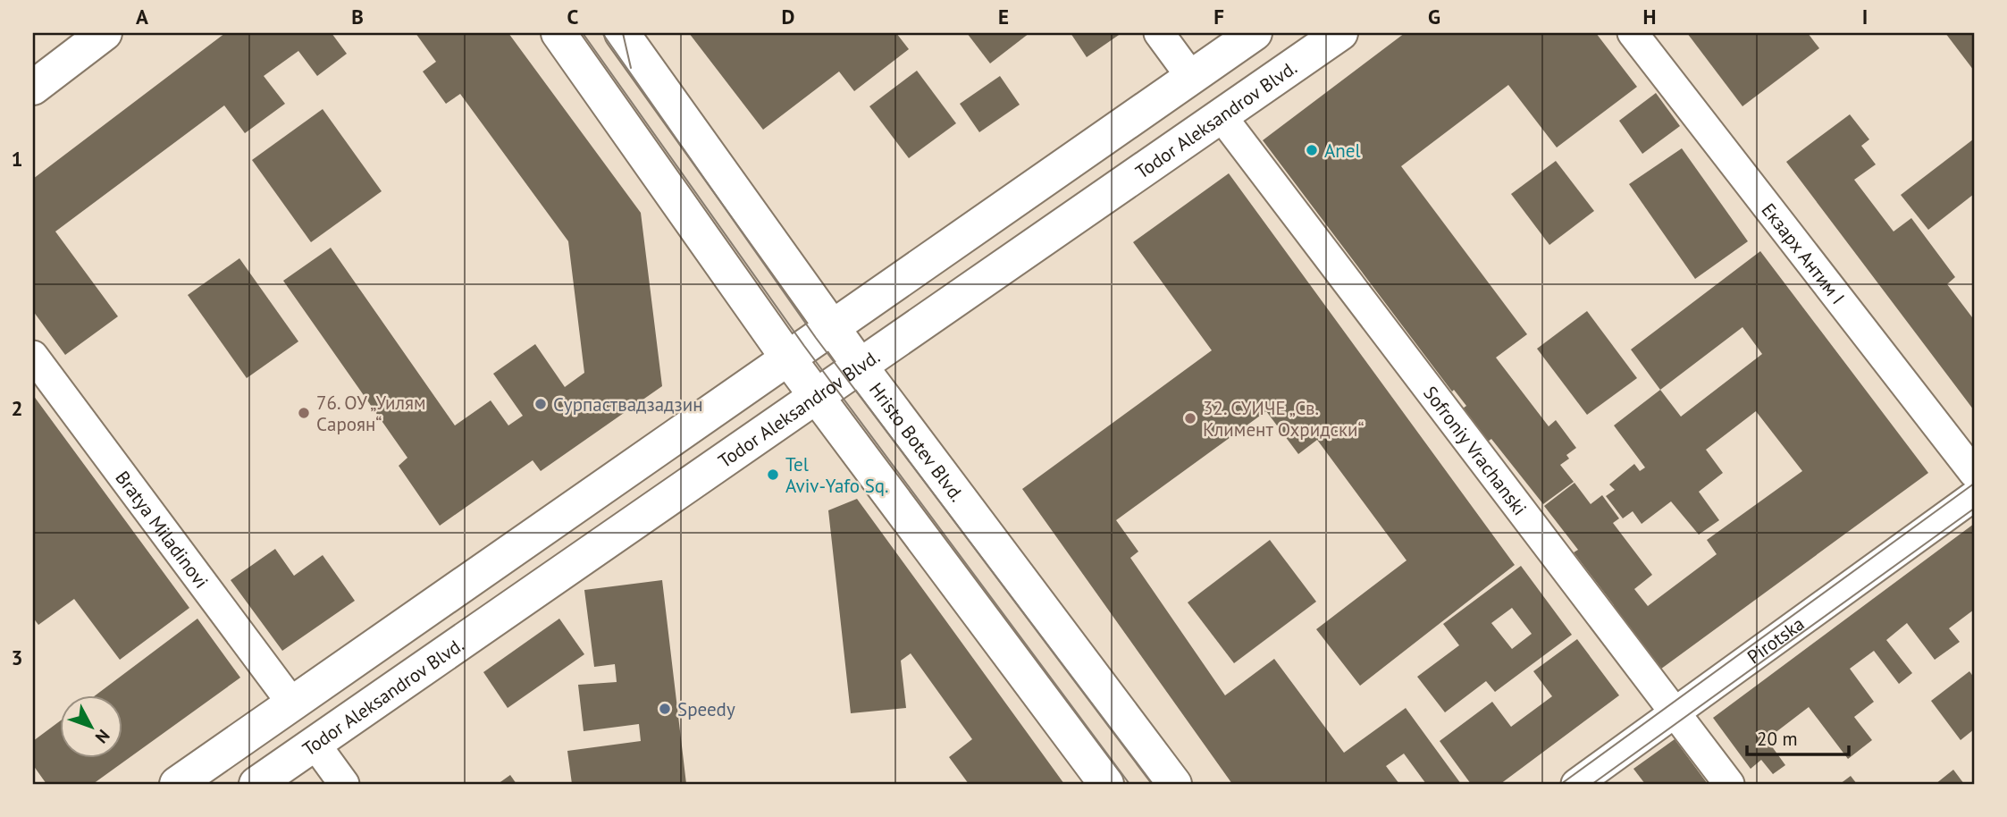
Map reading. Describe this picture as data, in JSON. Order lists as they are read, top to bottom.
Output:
{
  "streets": {
    "main road": ["Todor Aleksandrov Blvd.", "Hristo Botev Blvd."],
    "street": [
      "Екзарх Антим I",
      "Sofroniy Vrachanski",
      "Bratya Miladinovi",
      "Pirotska"
    ]
  },
  "crossings": [
    ["Todor Aleksandrov Blvd.", "Hristo Botev Blvd."],
    ["Todor Aleksandrov Blvd.", "Sofroniy Vrachanski"],
    ["Sofroniy Vrachanski", "Pirotska"]
  ],
  "places": [
    "Anel",
    "Сурпаствадзадзин",
    "76. ОУ „Уилям Сароян“",
    "32. СУИЧЕ „Св. Климент Охридски“",
    "Tel Aviv-Yafo Sq.",
    "Speedy"
  ],
  "scale_bar": "20 m",
  "north": "bottom right",
  "grid": {
    "columns": [
      "A",
      "B",
      "C",
      "D",
      "E",
      "F",
      "G",
      "H",
      "I"
    ],
    "rows": ["1", "2", "3"]
  }
}
